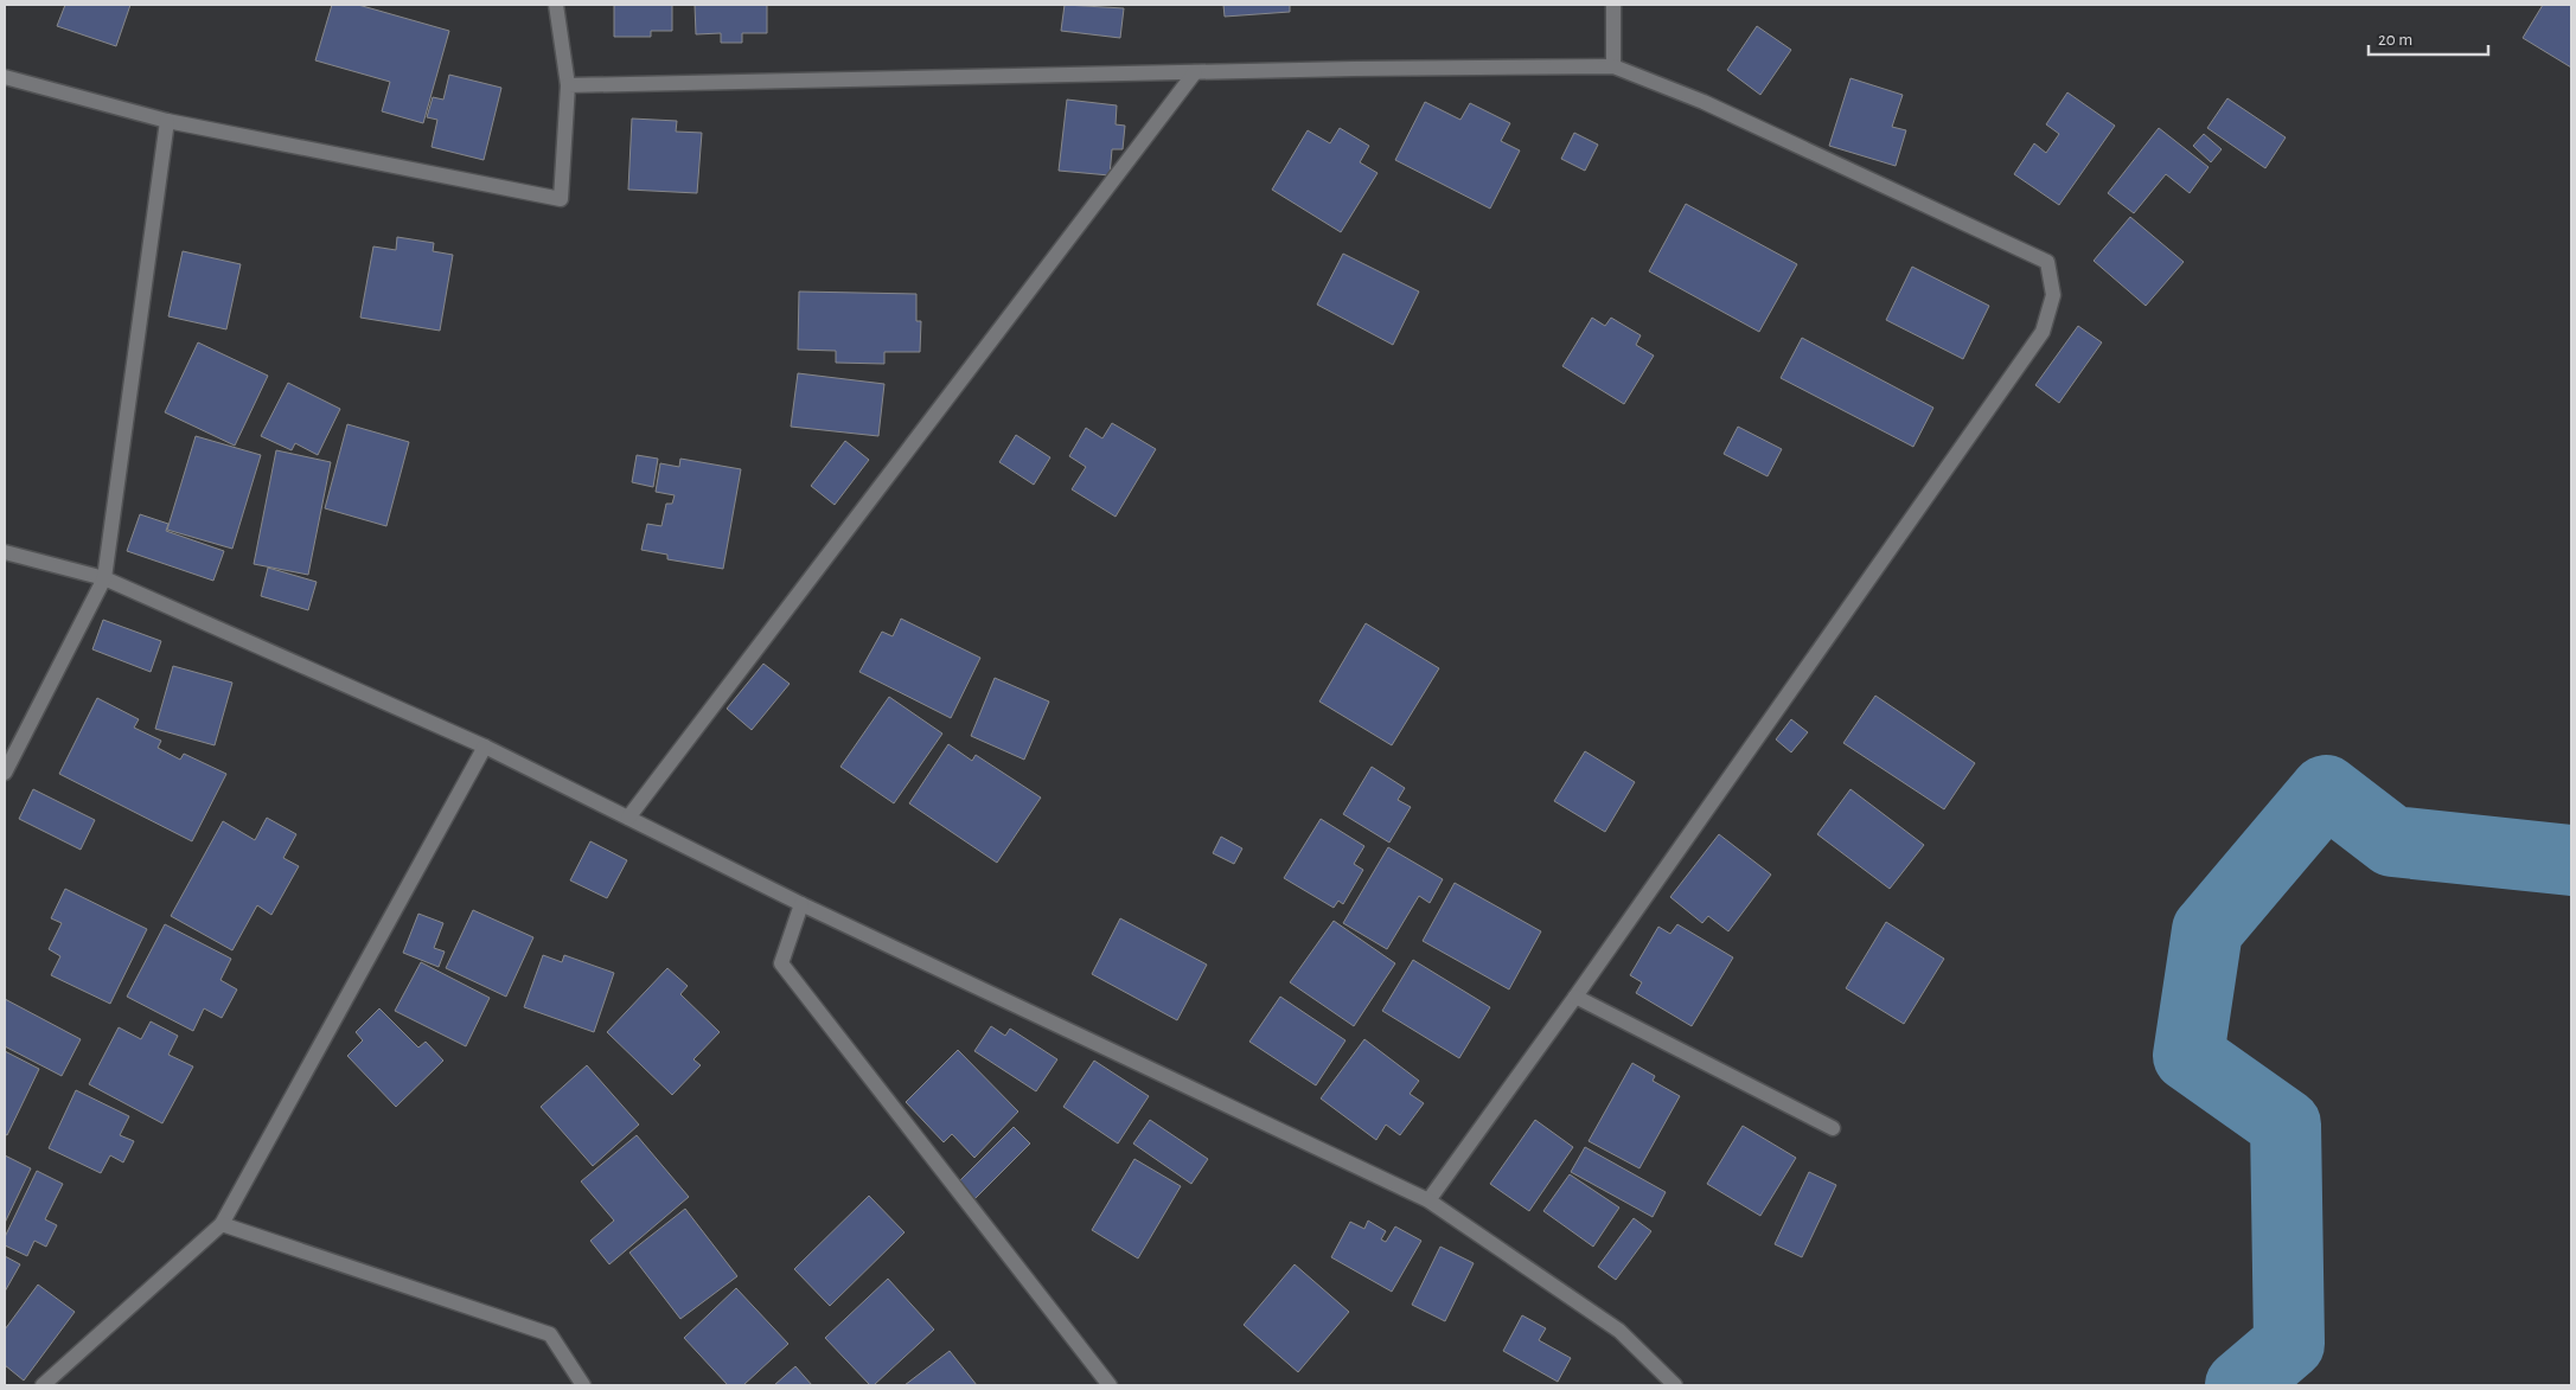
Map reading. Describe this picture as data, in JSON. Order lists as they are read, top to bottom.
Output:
{
  "scale_bar": "20 m"
}
